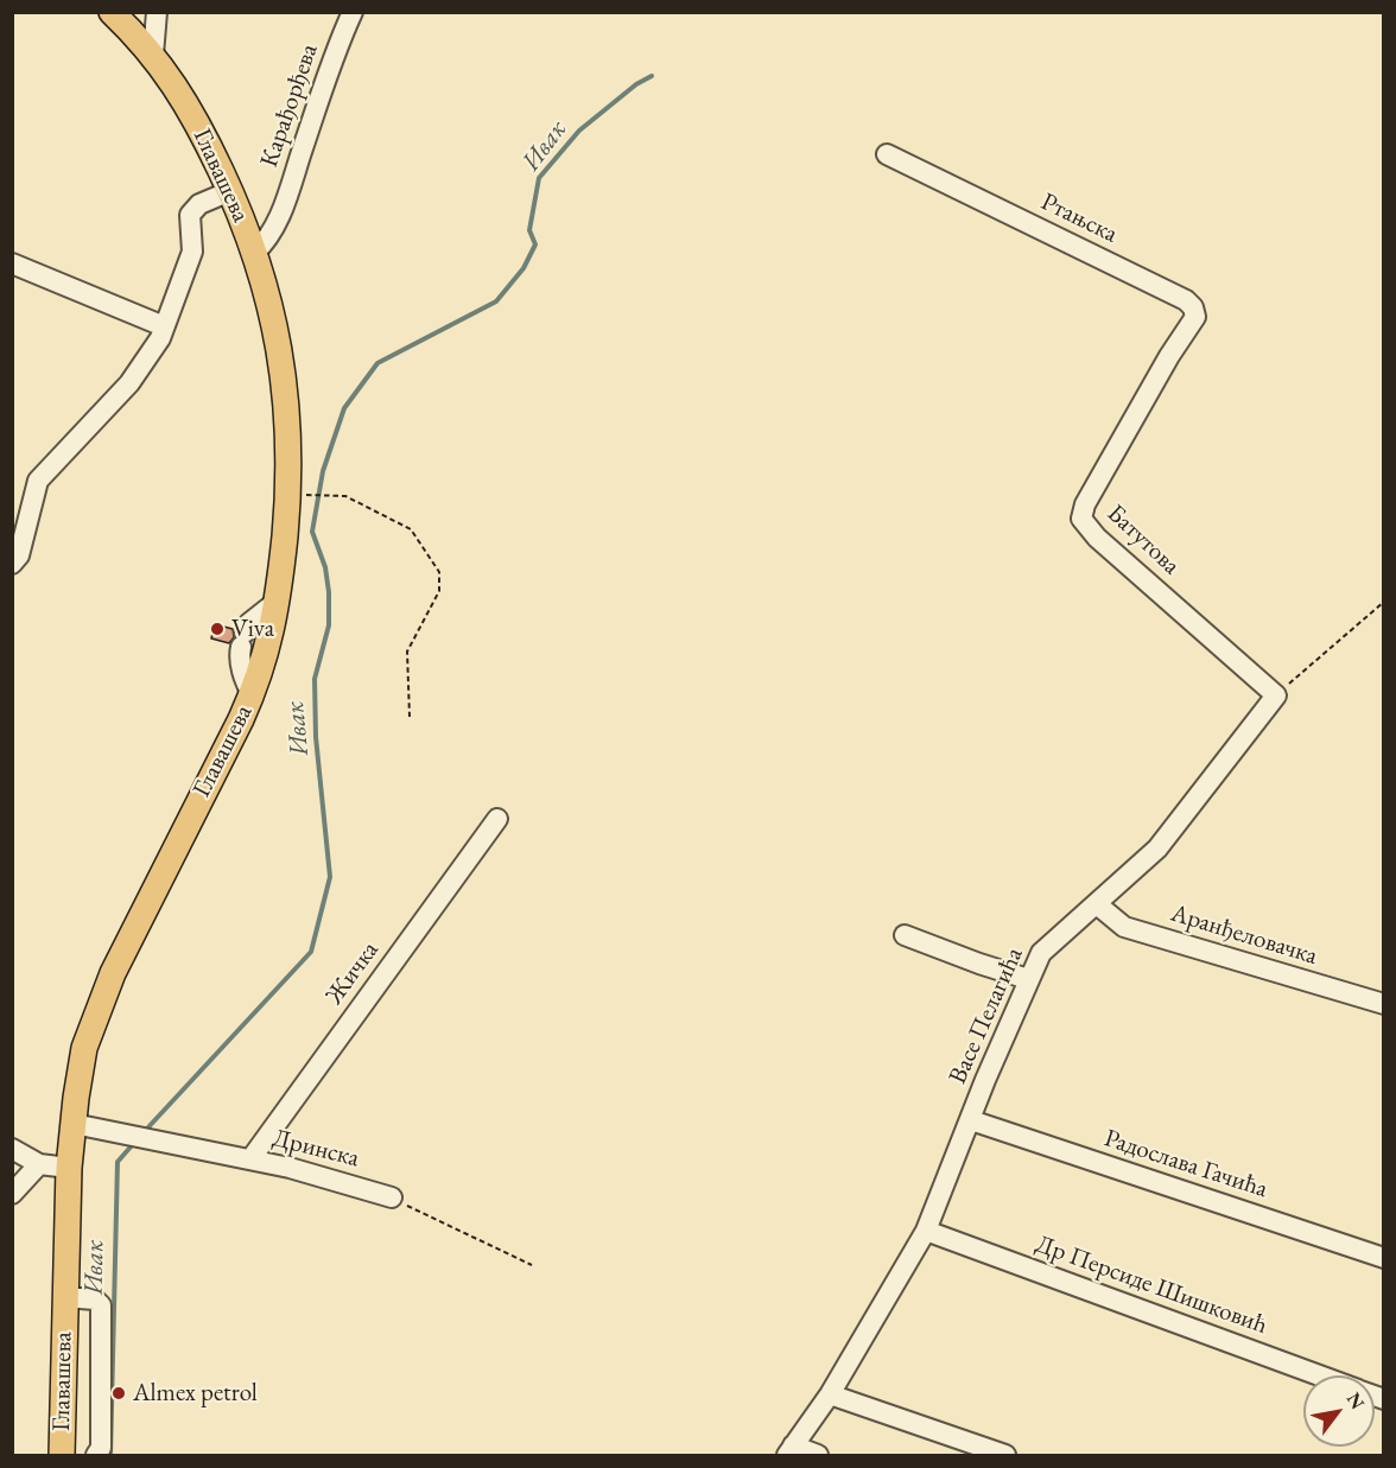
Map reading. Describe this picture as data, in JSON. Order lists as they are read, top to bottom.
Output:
{
  "streets": {
    "main road": ["Главашева"],
    "street": [
      "Карађорђева",
      "Ртањска",
      "Батутова",
      "Аранђеловачка",
      "Жичка",
      "Васе Пелагића",
      "Дринска",
      "Радослава Гачића",
      "Др Персиде Шишковић"
    ]
  },
  "crossings": [
    ["Карађорђева", "Главашева"],
    ["Главашева", "Дринска"],
    ["Ртањска", "Батутова"],
    ["Батутова", "Васе Пелагића"],
    ["Аранђеловачка", "Васе Пелагића"],
    ["Жичка", "Дринска"],
    ["Васе Пелагића", "Радослава Гачића"],
    ["Васе Пелагића", "Др Персиде Шишковић"]
  ],
  "water": ["Ивак"],
  "places": ["Viva", "Almex petrol"],
  "north": "top right"
}
